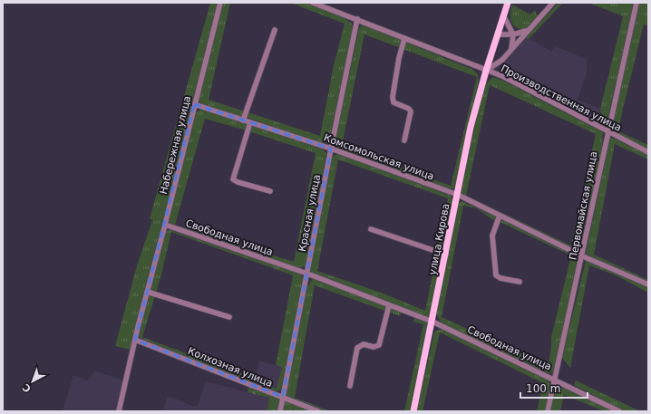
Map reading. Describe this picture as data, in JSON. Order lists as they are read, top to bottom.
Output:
{
  "streets": {
    "main road": ["улица Кирова"],
    "street": [
      "Производственная улица",
      "Набережная улица",
      "Комсомольская улица",
      "Первомайская улица",
      "Красная улица",
      "Свободная улица",
      "Колхозная улица"
    ]
  },
  "crossings": [
    ["Производственная улица", "Первомайская улица"],
    ["Производственная улица", "Красная улица"],
    ["Производственная улица", "улица Кирова"],
    ["Набережная улица", "Комсомольская улица"],
    ["Набережная улица", "Свободная улица"],
    ["Набережная улица", "Колхозная улица"],
    ["Комсомольская улица", "Первомайская улица"],
    ["Комсомольская улица", "Красная улица"],
    ["Комсомольская улица", "улица Кирова"],
    ["Первомайская улица", "Свободная улица"],
    ["Красная улица", "Свободная улица"],
    ["Красная улица", "Колхозная улица"],
    ["Свободная улица", "улица Кирова"]
  ],
  "scale_bar": "100 m",
  "north": "bottom left"
}
